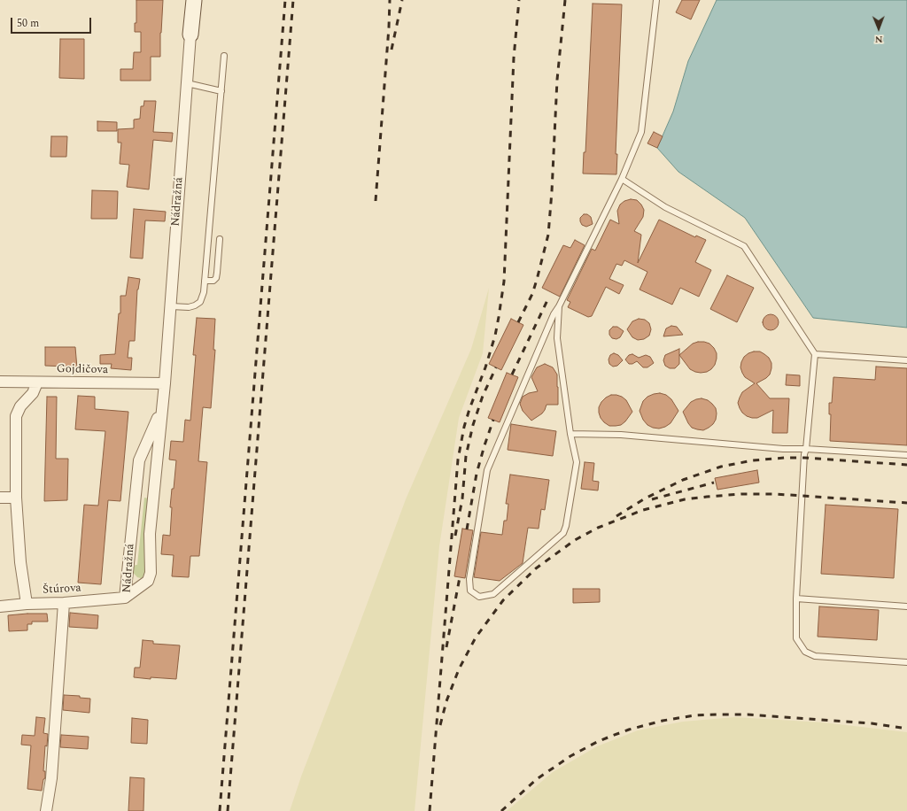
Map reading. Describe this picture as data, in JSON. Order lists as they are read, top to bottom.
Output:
{
  "streets": {
    "street": ["Nádražná", "Gojdičova", "Štúrova"]
  },
  "crossings": [
    ["Nádražná", "Gojdičova"],
    ["Nádražná", "Štúrova"]
  ],
  "scale_bar": "50 m",
  "north": "bottom"
}
